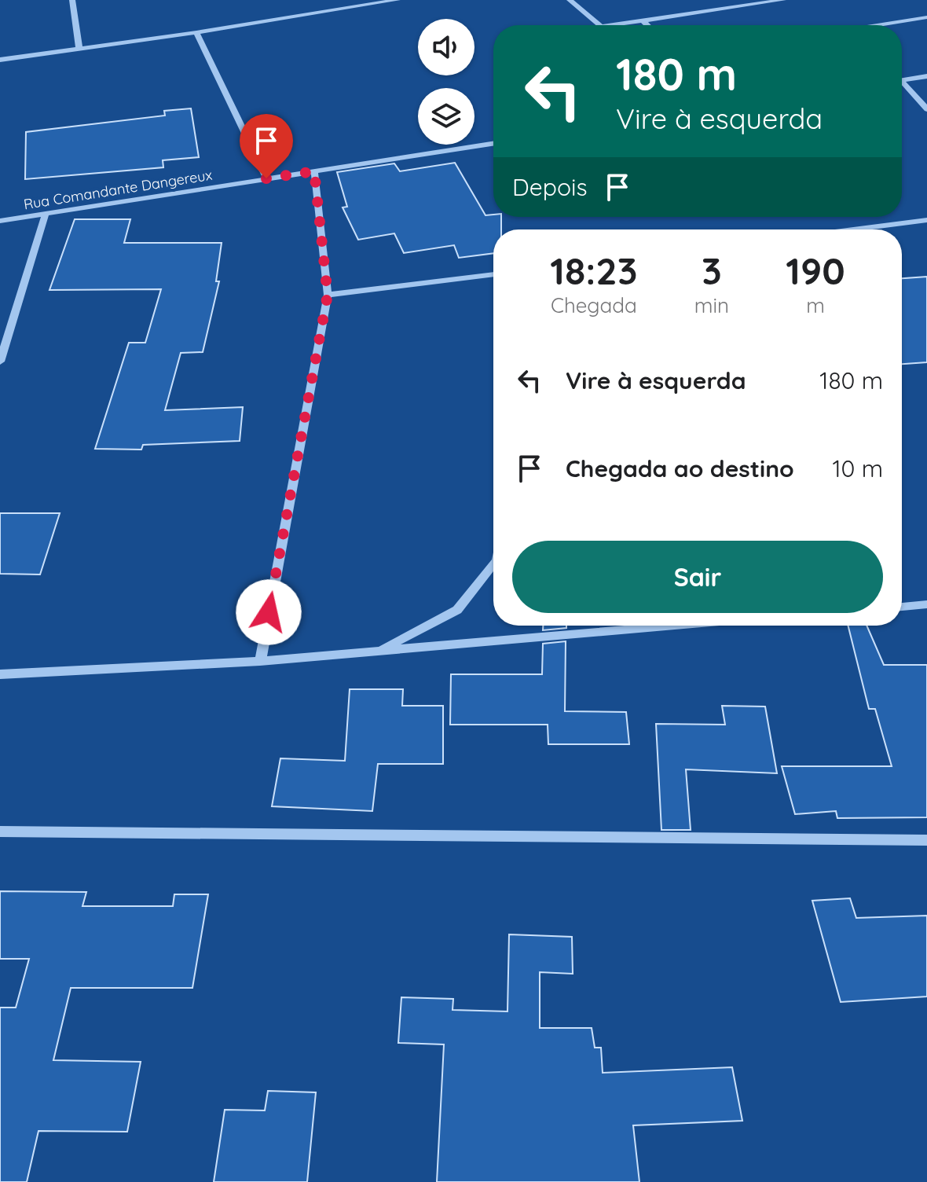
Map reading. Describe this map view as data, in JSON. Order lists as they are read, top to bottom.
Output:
{
  "streets": {
    "street": ["Rua Comandante Dangereux"]
  },
  "page": {
    "turn": ["180 m", "Vire à esquerda"],
    "then": "Depois",
    "eta": [
      "18:23",
      "Chegada",
      "3",
      "min",
      "190",
      "m"
    ],
    "list": [
      {
        "name": "Vire à esquerda",
        "value": "180 m"
      },
      {
        "name": "Chegada ao destino",
        "value": "10 m"
      }
    ],
    "buttons": "Sair"
  }
}
